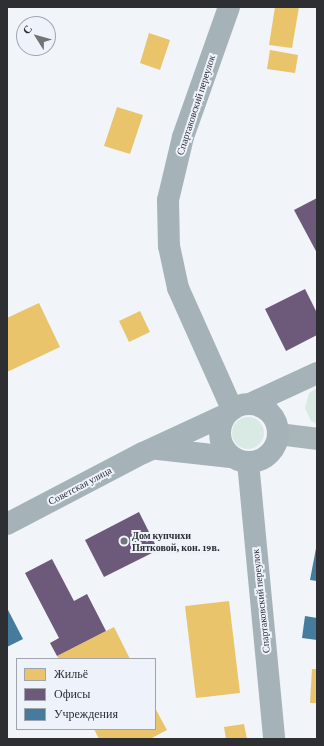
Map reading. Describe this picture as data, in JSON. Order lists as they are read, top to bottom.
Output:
{
  "streets": {
    "main road": ["Спартаковский переулок", "Советская улица"]
  },
  "crossings": [
    ["Спартаковский переулок", "Советская улица"]
  ],
  "places": ["Дом купчихи Пятковой, кон. 19в."],
  "legend": ["Жильё", "Офисы", "Учреждения"],
  "north": "top left"
}
